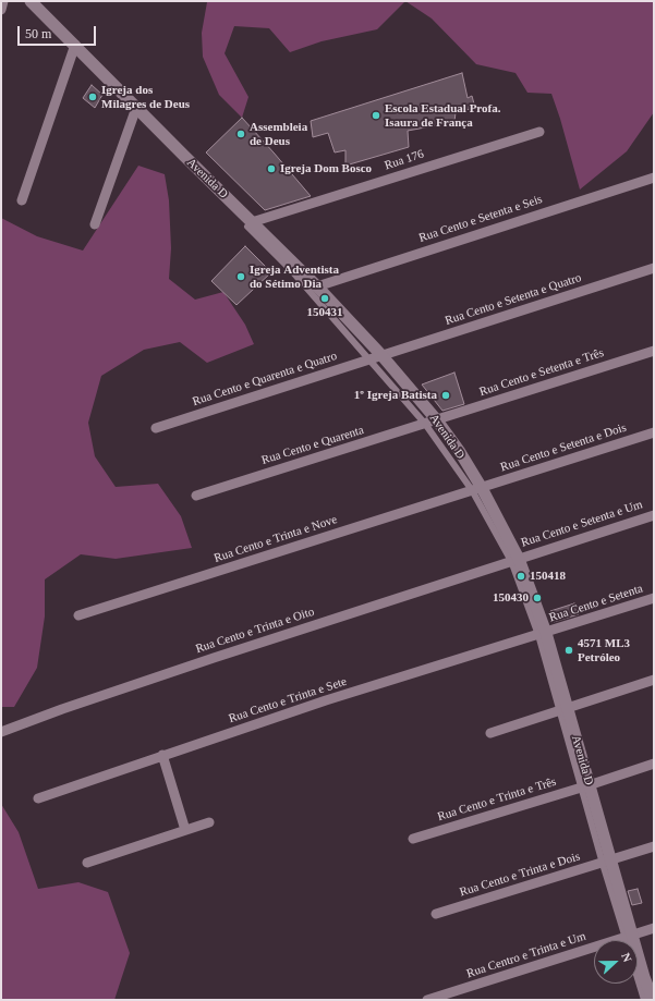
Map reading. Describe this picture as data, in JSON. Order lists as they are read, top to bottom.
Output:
{
  "streets": {
    "street": [
      "Rua 176",
      "Avenida D",
      "Rua Cento e Setenta e Seis",
      "Rua Cento e Setenta e Quatro",
      "Rua Cento e Setenta e Três",
      "Rua Cento e Quarenta e Quatro",
      "Rua Cento e Quarenta",
      "Rua Cento e Setenta e Dois",
      "Rua Cento e Setenta e Um",
      "Rua Cento e Trinta e Nove",
      "Rua Cento e Setenta",
      "Rua Cento e Trinta e Oito",
      "Rua Cento e Trinta e Sete",
      "Rua Cento e Trinta e Três",
      "Rua Cento e Trinta e Dois",
      "Rua Centro e Trinta e Um"
    ]
  },
  "crossings": [
    ["Rua 176", "Avenida D"],
    ["Avenida D", "Rua Cento e Setenta e Seis"],
    ["Avenida D", "Rua Cento e Setenta e Quatro"],
    ["Avenida D", "Rua Cento e Setenta e Três"],
    ["Avenida D", "Rua Cento e Quarenta e Quatro"],
    ["Avenida D", "Rua Cento e Quarenta"],
    ["Avenida D", "Rua Cento e Setenta e Dois"],
    ["Avenida D", "Rua Cento e Setenta e Um"],
    ["Avenida D", "Rua Cento e Trinta e Nove"],
    ["Avenida D", "Rua Cento e Setenta"],
    ["Avenida D", "Rua Cento e Trinta e Oito"],
    ["Avenida D", "Rua Cento e Trinta e Sete"],
    ["Avenida D", "Rua Cento e Trinta e Três"],
    ["Avenida D", "Rua Cento e Trinta e Dois"],
    ["Avenida D", "Rua Centro e Trinta e Um"],
    ["Rua Cento e Setenta e Quatro", "Rua Cento e Quarenta e Quatro"],
    ["Rua Cento e Setenta e Três", "Rua Cento e Quarenta"],
    ["Rua Cento e Setenta e Dois", "Rua Cento e Trinta e Nove"],
    ["Rua Cento e Setenta e Um", "Rua Cento e Trinta e Oito"],
    ["Rua Cento e Setenta", "Rua Cento e Trinta e Sete"]
  ],
  "places": [
    "Igreja dos Milagres de Deus",
    "Escola Estadual Profa. Isaura de França",
    "Assembleia de Deus",
    "Igreja Dom Bosco",
    "Igreja Adventista do Sétimo Dia",
    "150431",
    "1º Igreja Batista",
    "150418",
    "150430",
    "4571 ML3 Petróleo"
  ],
  "scale_bar": "50 m",
  "north": "right"
}
